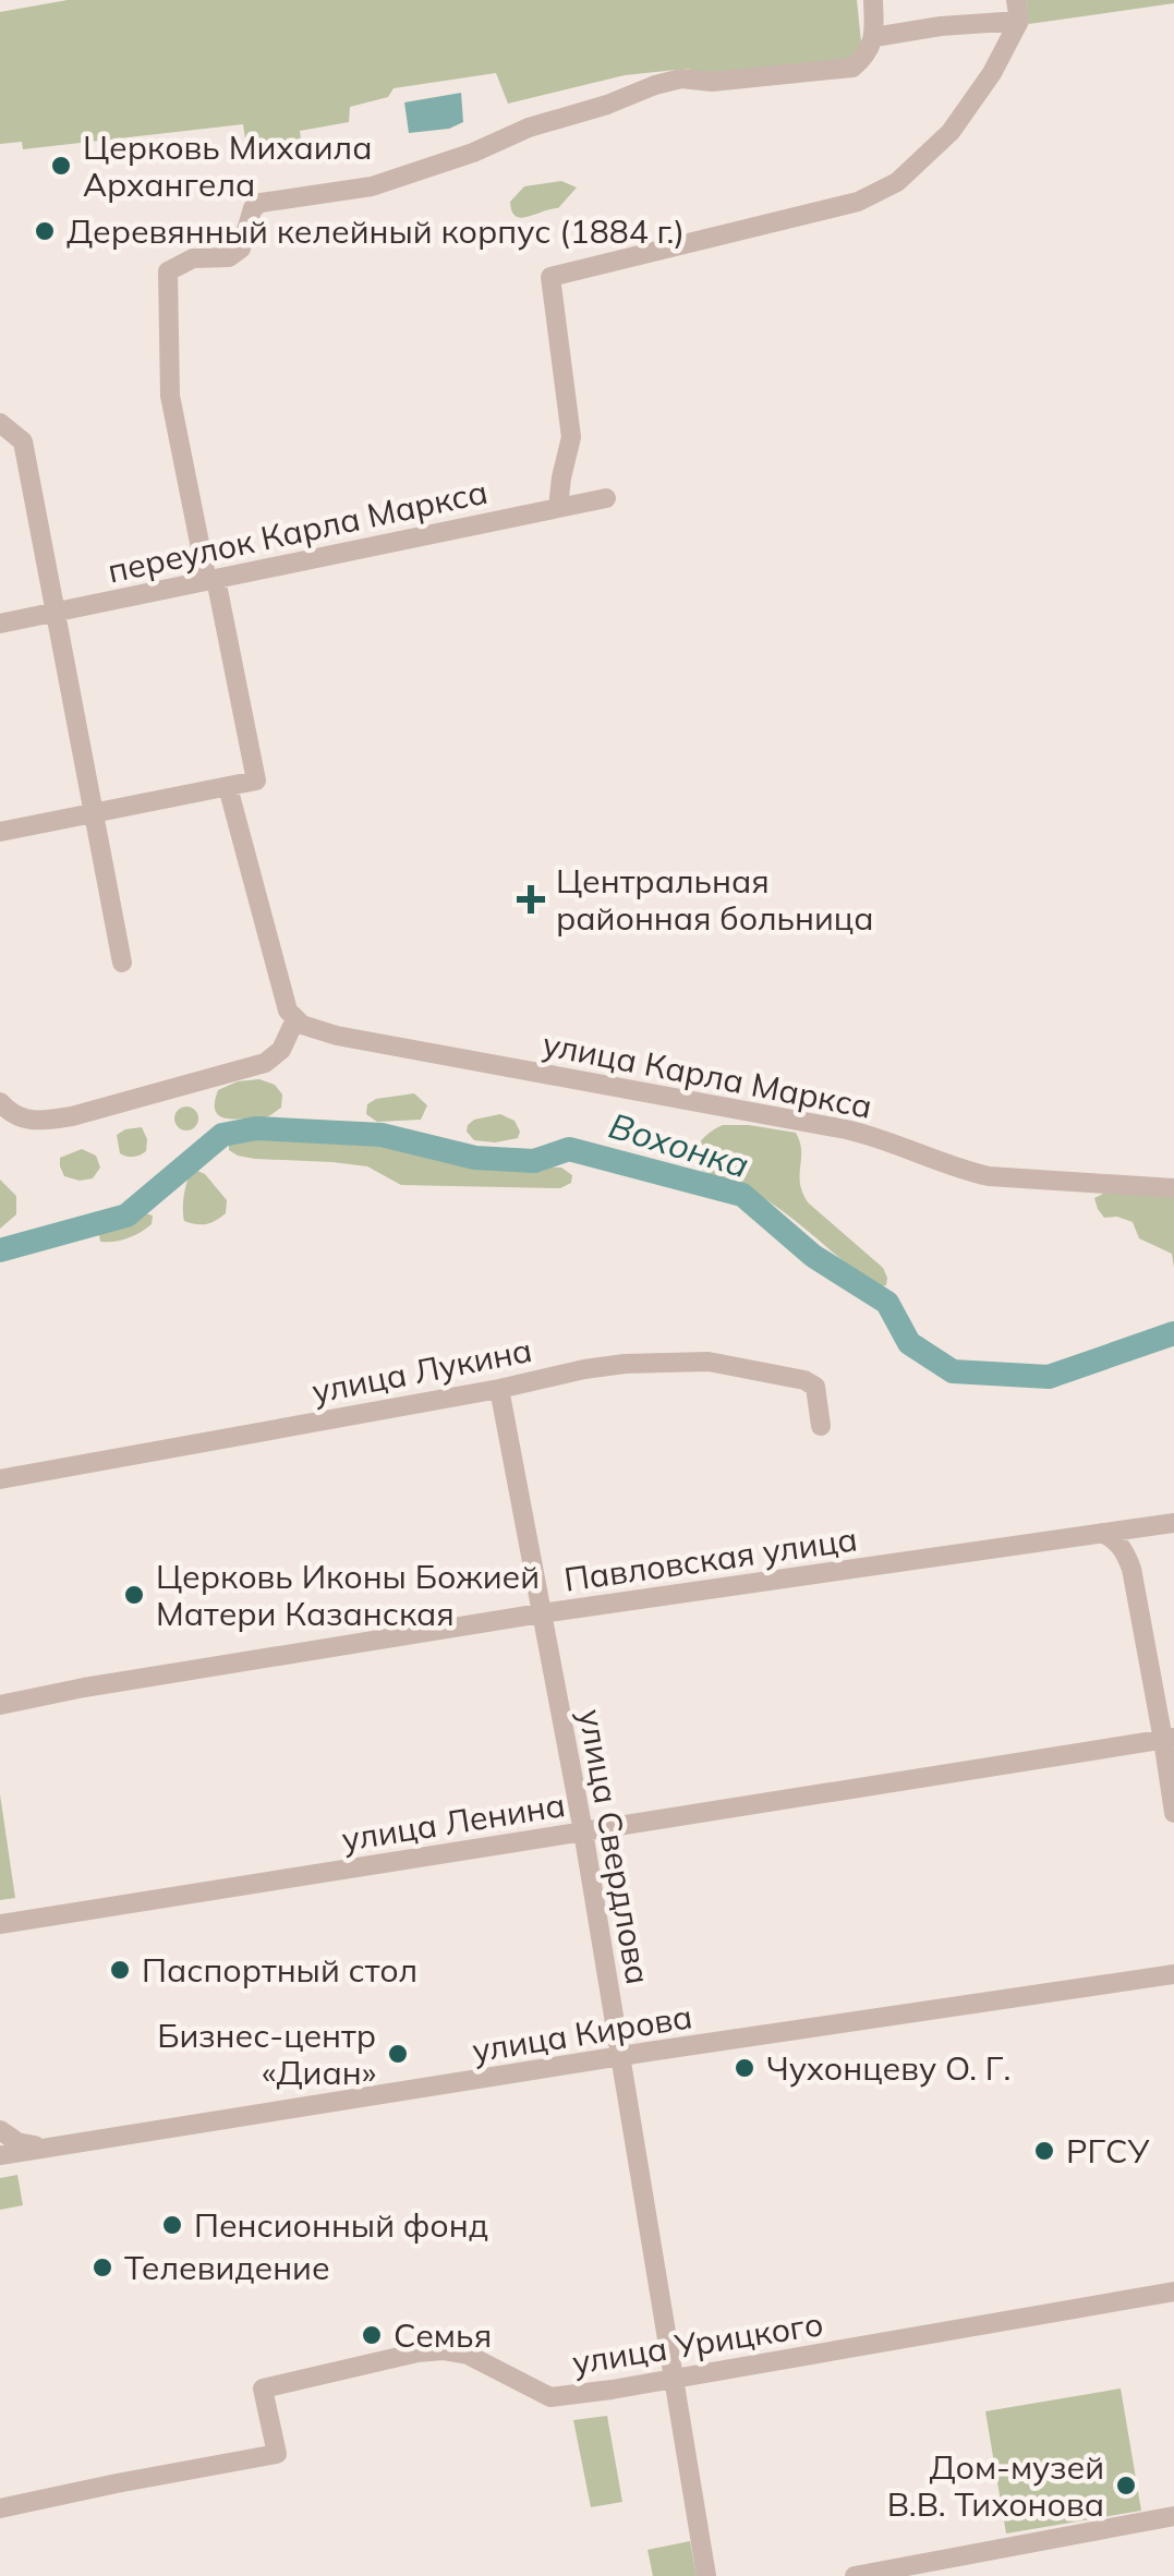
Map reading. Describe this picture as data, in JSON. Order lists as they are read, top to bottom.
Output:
{
  "streets": {
    "street": [
      "переулок Карла Маркса",
      "улица Карла Маркса",
      "улица Лукина",
      "Павловская улица",
      "улица Ленина",
      "улица Свердлова",
      "улица Кирова",
      "улица Урицкого"
    ]
  },
  "crossings": [
    ["улица Лукина", "улица Свердлова"],
    ["Павловская улица", "улица Свердлова"],
    ["улица Ленина", "улица Свердлова"],
    ["улица Свердлова", "улица Кирова"],
    ["улица Свердлова", "улица Урицкого"]
  ],
  "water": ["Вохонка"],
  "places": {
    "other": [
      "Церковь Михаила Архангела",
      "Деревянный келейный корпус (1884 г.)",
      "Церковь Иконы Божией Матери Казанская",
      "Паспортный стол",
      "Бизнес-центр «Диан»",
      "Чухонцеву О. Г.",
      "РГСУ",
      "Пенсионный фонд",
      "Телевидение",
      "Семья",
      "Дом-музей В.В. Тихонова"
    ],
    "health": ["Центральная районная больница"]
  }
}
